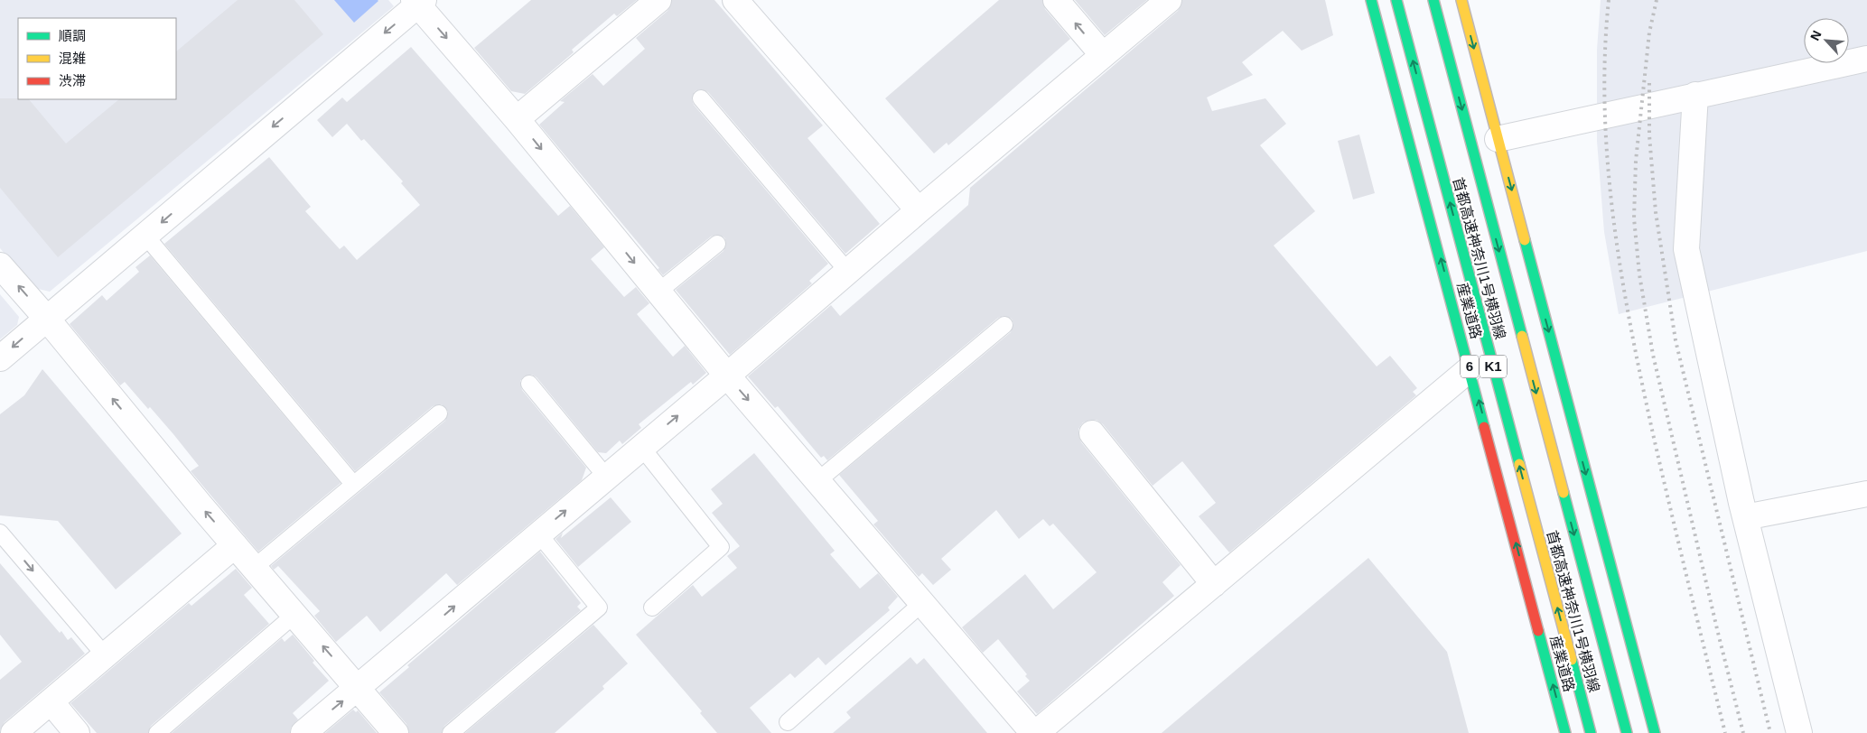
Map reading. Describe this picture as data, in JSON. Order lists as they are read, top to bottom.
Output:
{
  "streets": {
    "main road": [
      "首都高速神奈川1号横羽線",
      "産業道路",
      "6",
      "K1"
    ]
  },
  "legend": ["順調", "混雑", "渋滞"],
  "north": "top left"
}
